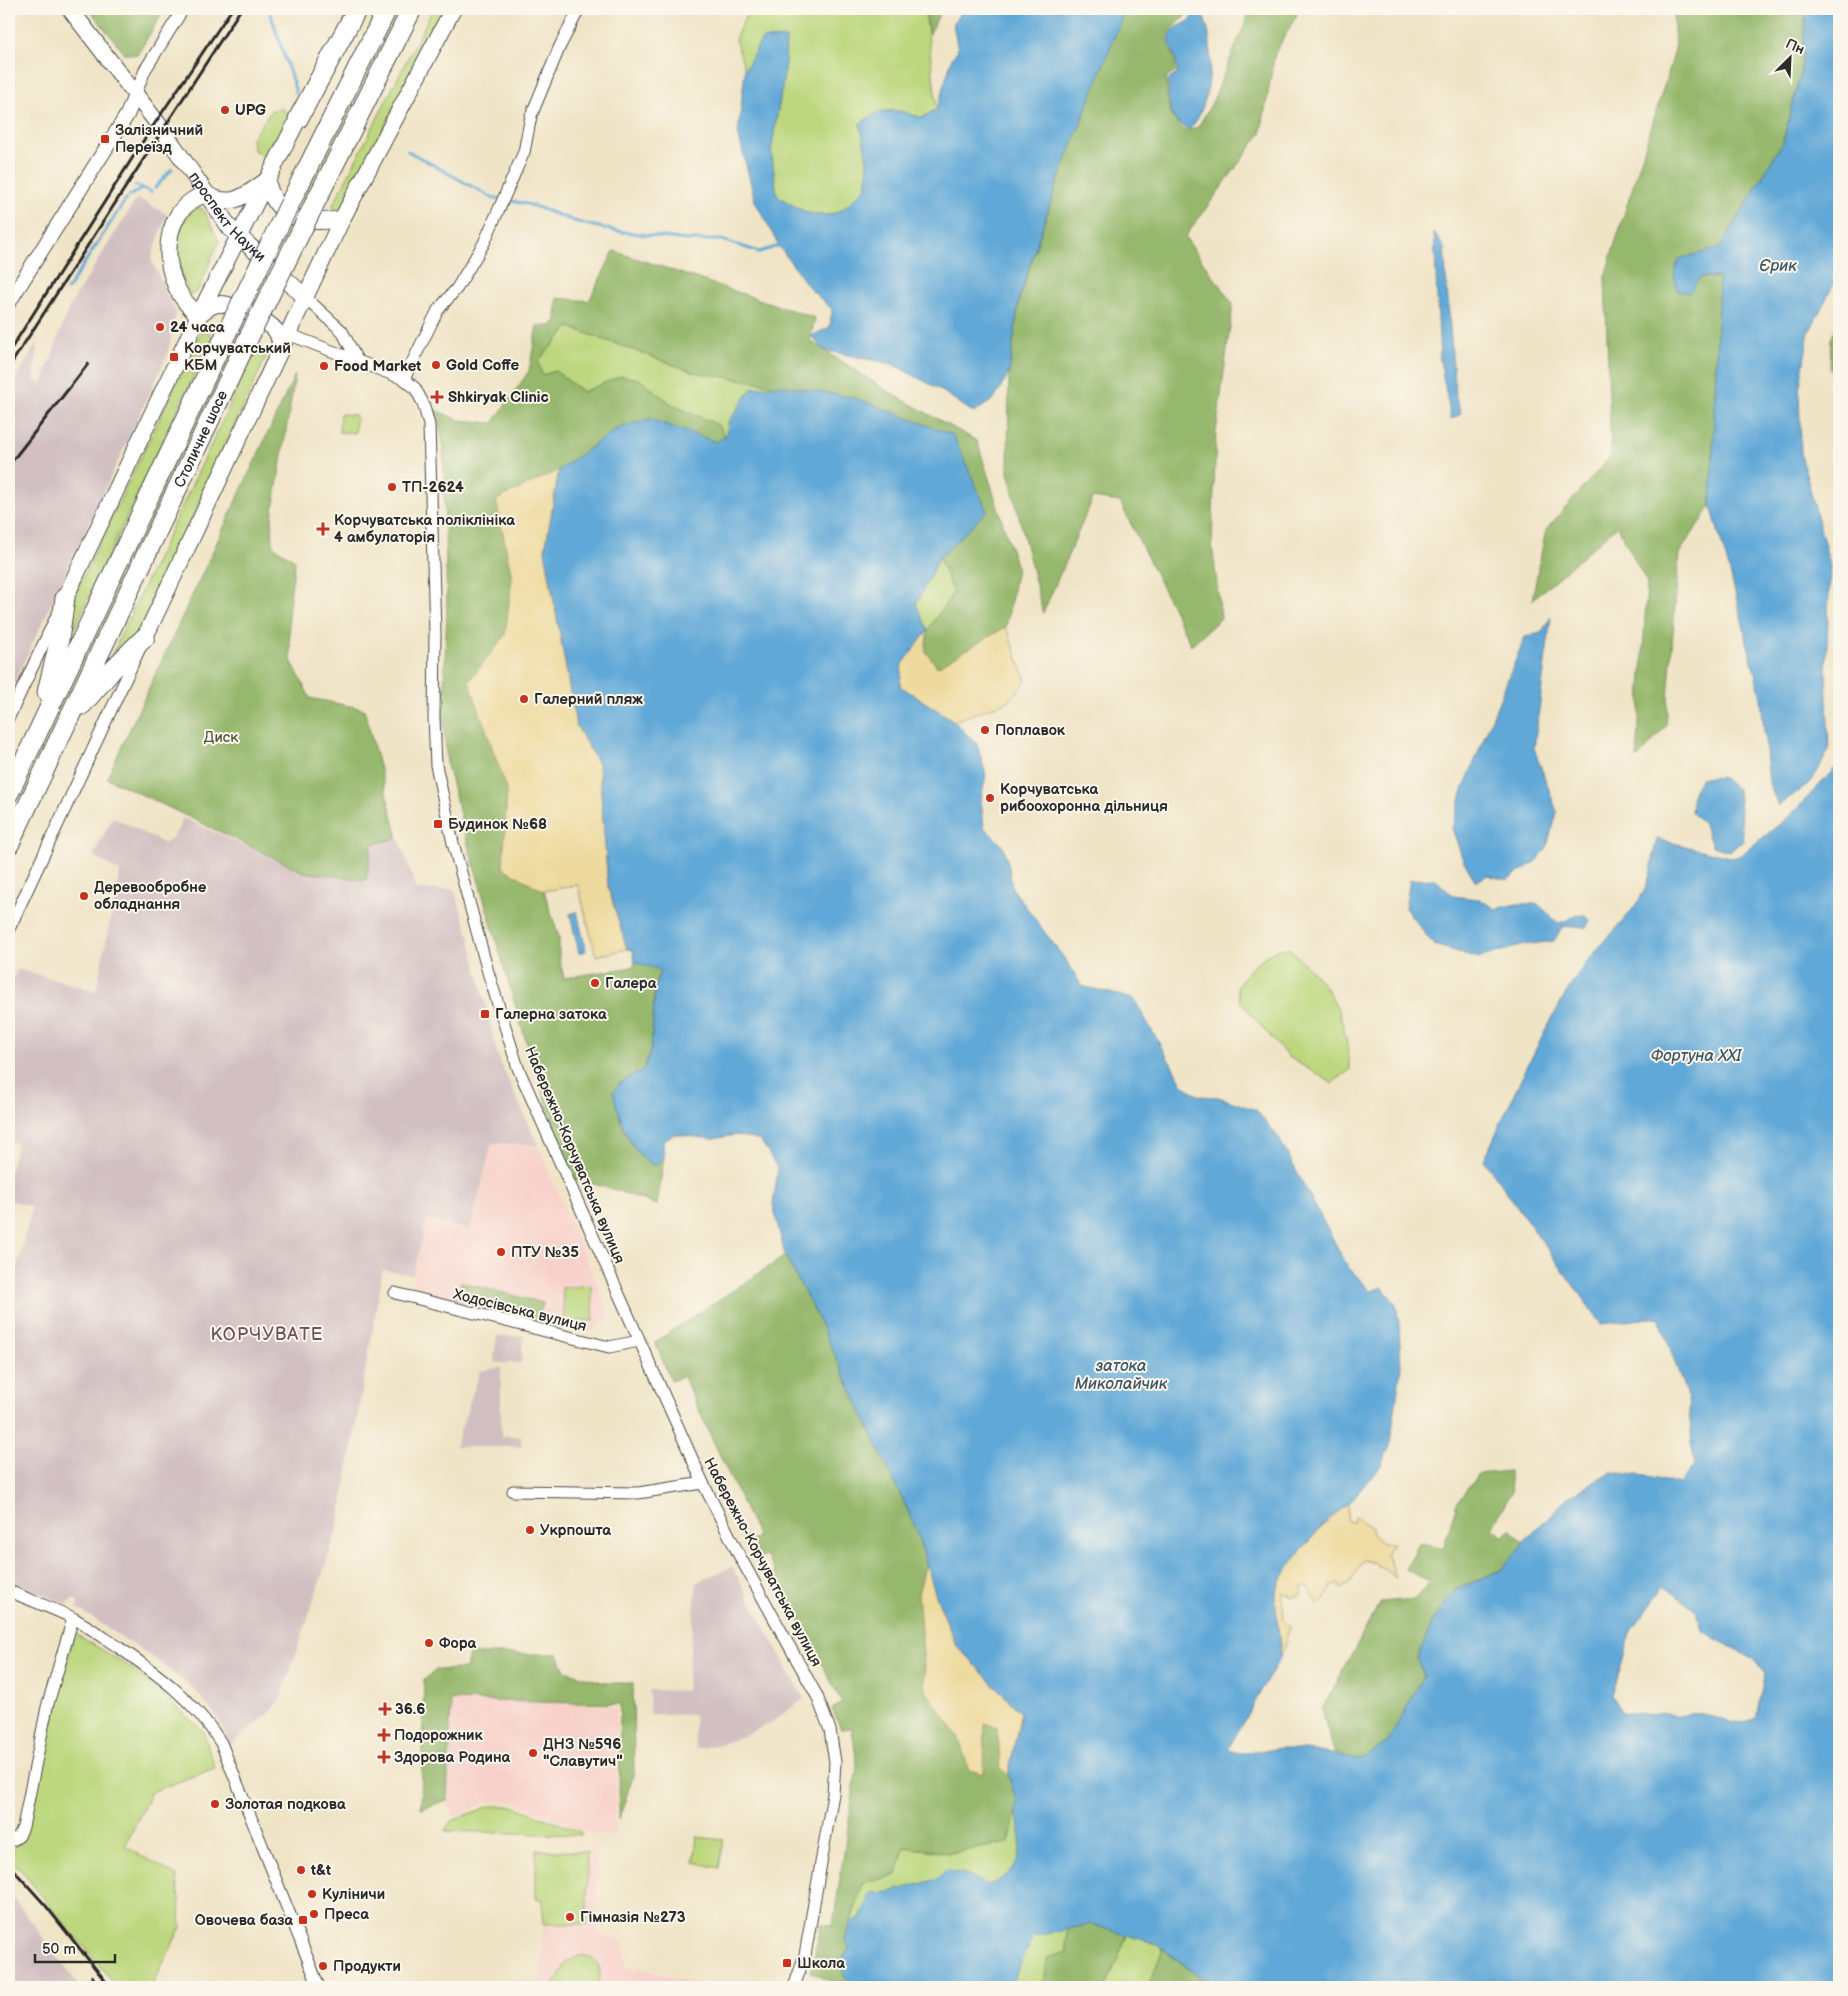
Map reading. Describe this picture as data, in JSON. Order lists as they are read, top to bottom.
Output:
{
  "streets": {
    "highway": ["Столичне шосе"],
    "main road": ["проспект Науки"],
    "street": ["Набережно-Корчуватська вулиця", "Ходосівська вулиця"]
  },
  "crossings": [
    ["Набережно-Корчуватська вулиця", "Ходосівська вулиця"]
  ],
  "districts": ["КОРЧУВАТЕ"],
  "water": ["Єрик", "Фортуна XXI", "затока Миколайчик"],
  "parks": ["Диск"],
  "places": {
    "other": [
      "UPG",
      "24 часа",
      "Gold Coffe",
      "Food Market",
      "ТП-2624",
      "Галерний пляж",
      "Поплавок",
      "Корчуватська рибоохоронна дільниця",
      "Деревообробне обладнання",
      "Галера",
      "ПТУ №35",
      "Укрпошта",
      "Фора",
      "ДНЗ №596 \"Славутич\"",
      "Золотая подкова",
      "t&t",
      "Куліничи",
      "Преса",
      "Гімназія №273",
      "Продукти"
    ],
    "transit": [
      "Залізничний Переїзд",
      "Корчуватський КБМ",
      "Будинок №68",
      "Галерна затока",
      "Овочева база",
      "Школа"
    ],
    "health": [
      "Shkiryak Clinic",
      "Корчуватська поліклініка 4 амбулаторія",
      "36.6",
      "Подорожник",
      "Здорова Родина"
    ]
  },
  "scale_bar": "50 m",
  "north": "top right"
}
